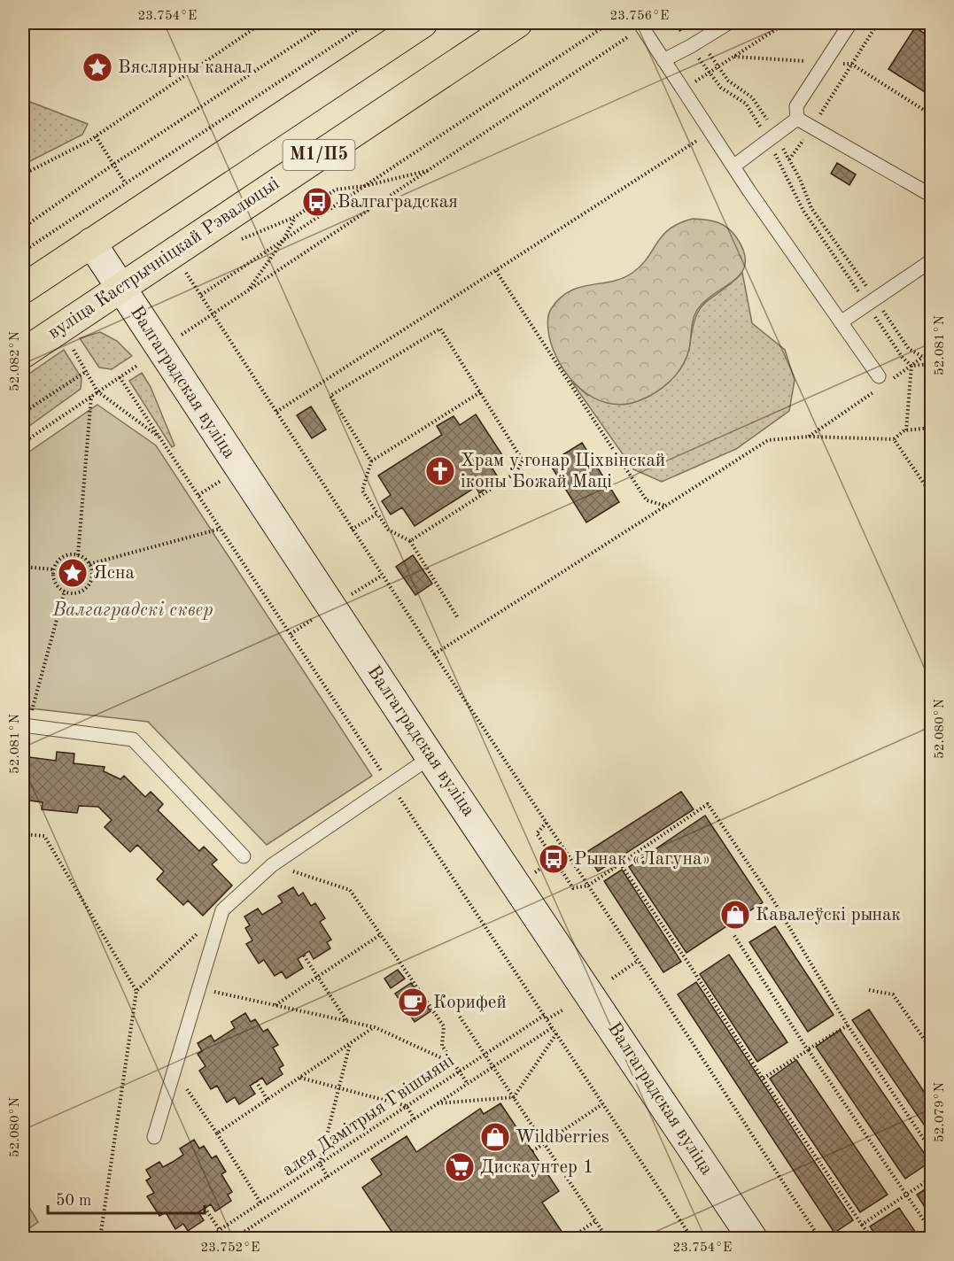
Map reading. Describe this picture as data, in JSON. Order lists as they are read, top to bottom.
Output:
{
  "streets": {
    "highway": ["М1/П5", "вуліца Кастрычніцкай Рэвалюцыі"],
    "main road": ["Валгаградская вуліца"],
    "path": ["алея Дзмітрыя Гвішыяні"]
  },
  "crossings": [
    ["М1/П5", "Валгаградская вуліца"],
    ["вуліца Кастрычніцкай Рэвалюцыі", "Валгаградская вуліца"]
  ],
  "parks": ["Валгаградскі сквер"],
  "places": {
    "place": ["Вяслярны канал", "Ясна"],
    "bus stop": ["Валгаградская", "Рынак «Лагуна»"],
    "church": ["Храм у гонар Ціхвінскай іконы Божай Маці"],
    "shop": ["Кавалеўскі рынак", "Wildberries"],
    "cafe": ["Корифей"],
    "supermarket": ["Дискаунтер 1"]
  },
  "scale_bar": "50 m",
  "coordinates": [
    "23.754°E",
    "23.756°E",
    "52.081°N",
    "52.082°N",
    "52.080°N",
    "52.079°N",
    "23.752°E"
  ]
}
